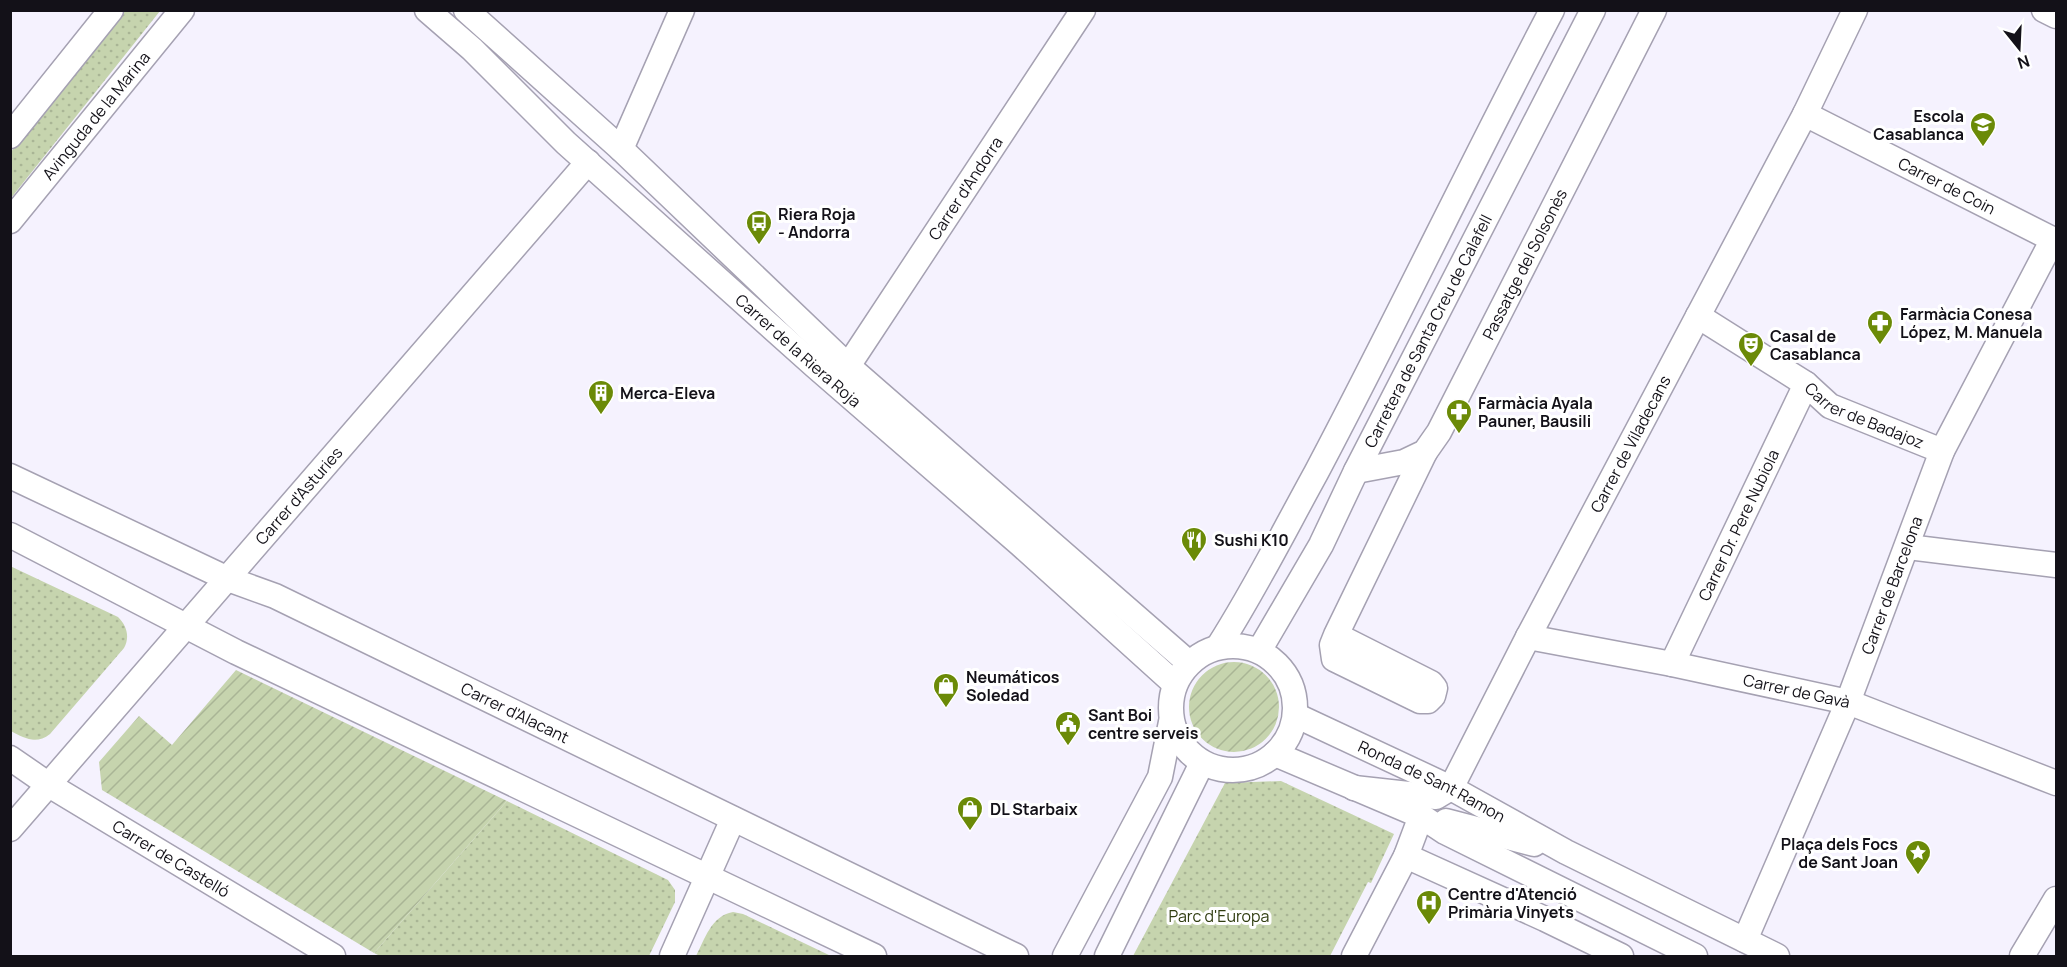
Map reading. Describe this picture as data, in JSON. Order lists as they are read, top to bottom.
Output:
{
  "streets": {
    "street": [
      "Avinguda de la Marina",
      "Carrer de Coin",
      "Carrer d'Andorra",
      "Passatge del Solsonès",
      "Carretera de Santa Creu de Calafell",
      "Carrer de la Riera Roja",
      "Carrer de Badajoz",
      "Carrer de Viladecans",
      "Carrer d'Asturies",
      "Carrer Dr. Pere Nubiola",
      "Carrer de Barcelona",
      "Carrer de Gavà",
      "Carrer d'Alacant",
      "Ronda de Sant Ramon",
      "Carrer de Castelló"
    ]
  },
  "crossings": [
    ["Carrer de Coin", "Carrer de Viladecans"],
    ["Carrer de Coin", "Carrer de Barcelona"],
    ["Carrer d'Andorra", "Carrer de la Riera Roja"],
    ["Carretera de Santa Creu de Calafell", "Carrer de la Riera Roja"],
    ["Carretera de Santa Creu de Calafell", "Ronda de Sant Ramon"],
    ["Carrer de la Riera Roja", "Carrer d'Asturies"],
    ["Carrer de la Riera Roja", "Ronda de Sant Ramon"],
    ["Carrer de Badajoz", "Carrer de Viladecans"],
    ["Carrer de Badajoz", "Carrer Dr. Pere Nubiola"],
    ["Carrer de Badajoz", "Carrer de Barcelona"],
    ["Carrer de Viladecans", "Carrer de Gavà"],
    ["Carrer de Viladecans", "Ronda de Sant Ramon"],
    ["Carrer d'Asturies", "Carrer d'Alacant"],
    ["Carrer d'Asturies", "Carrer de Castelló"],
    ["Carrer Dr. Pere Nubiola", "Carrer de Gavà"],
    ["Carrer de Barcelona", "Carrer de Gavà"],
    ["Carrer de Barcelona", "Ronda de Sant Ramon"]
  ],
  "parks": ["Parc d'Europa"],
  "places": {
    "school or university": ["Escola Casablanca"],
    "bus stop": ["Riera Roja - Andorra"],
    "pharmacy": ["Farmàcia Conesa López, M. Manuela", "Farmàcia Ayala Pauner, Bausili"],
    "theatre": ["Casal de Casablanca"],
    "building": ["Merca-Eleva"],
    "restaurant": ["Sushi K10"],
    "shop": ["Neumáticos Soledad", "DL Starbaix"],
    "public building": ["Sant Boi centre serveis"],
    "place": ["Plaça dels Focs de Sant Joan"],
    "hospital": ["Centre d'Atenció Primària Vinyets"]
  },
  "north": "bottom"
}
